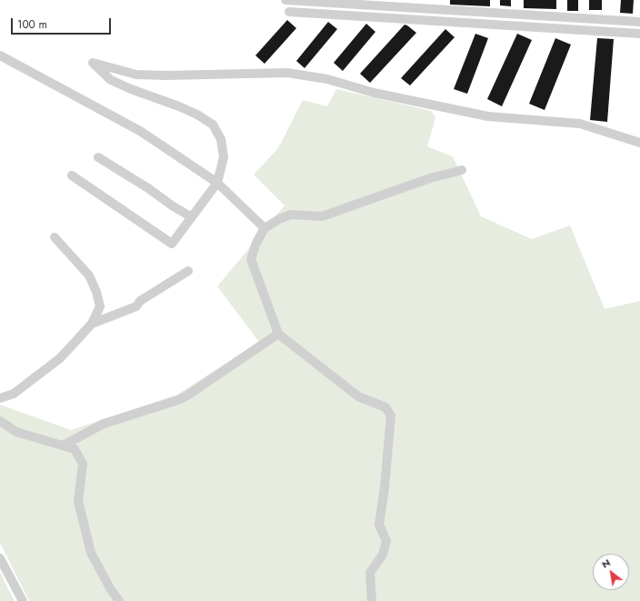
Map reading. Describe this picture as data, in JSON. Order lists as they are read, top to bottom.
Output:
{
  "scale_bar": "100 m",
  "north": "top left"
}
